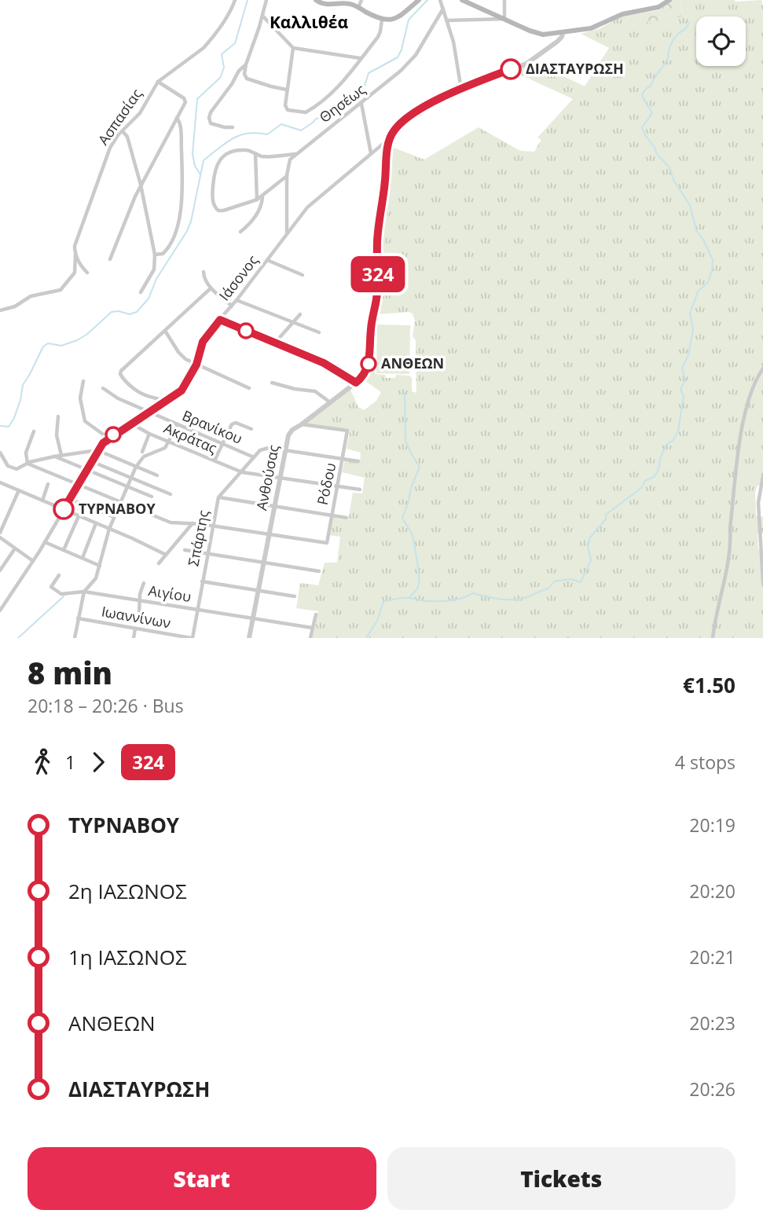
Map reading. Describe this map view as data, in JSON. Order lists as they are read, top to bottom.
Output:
{
  "streets": {
    "street": [
      "Θησέως",
      "Ασπασίας",
      "Ιάσονος",
      "Βρανίκου",
      "Ακράτας",
      "Ανθούσας",
      "Ρόδου",
      "Σπάρτης",
      "Αιγίου",
      "Ιωαννίνων"
    ]
  },
  "crossings": [
    ["Ιάσονος", "Βρανίκου"],
    ["Ιάσονος", "Ακράτας"],
    ["Ιάσονος", "Ανθούσας"],
    ["Βρανίκου", "Σπάρτης"],
    ["Ακράτας", "Ανθούσας"],
    ["Ακράτας", "Ρόδου"],
    ["Ακράτας", "Σπάρτης"],
    ["Ανθούσας", "Ρόδου"],
    ["Ανθούσας", "Αιγίου"],
    ["Σπάρτης", "Αιγίου"],
    ["Σπάρτης", "Ιωαννίνων"]
  ],
  "districts": ["Καλλιθέα"],
  "places": ["ΔΙΑΣΤΑΥΡΩΣΗ", "ΑΝΘΕΩΝ", "ΤΥΡΝΑΒΟΥ"],
  "lines": ["bus line 324"],
  "page": {
    "on_map": "324",
    "heading": ["8 min", "20:18 – 20:26 · Bus", "€1.50"],
    "legs": ["1", "324", "4 stops"],
    "list": [
      {
        "name": "ΤΥΡΝΑΒΟΥ",
        "value": "20:19"
      },
      {
        "name": "2η ΙΑΣΩΝΟΣ",
        "value": "20:20"
      },
      {
        "name": "1η ΙΑΣΩΝΟΣ",
        "value": "20:21"
      },
      {
        "name": "ΑΝΘΕΩΝ",
        "value": "20:23"
      },
      {
        "name": "ΔΙΑΣΤΑΥΡΩΣΗ",
        "value": "20:26"
      }
    ],
    "buttons": ["Start", "Tickets"]
  }
}
